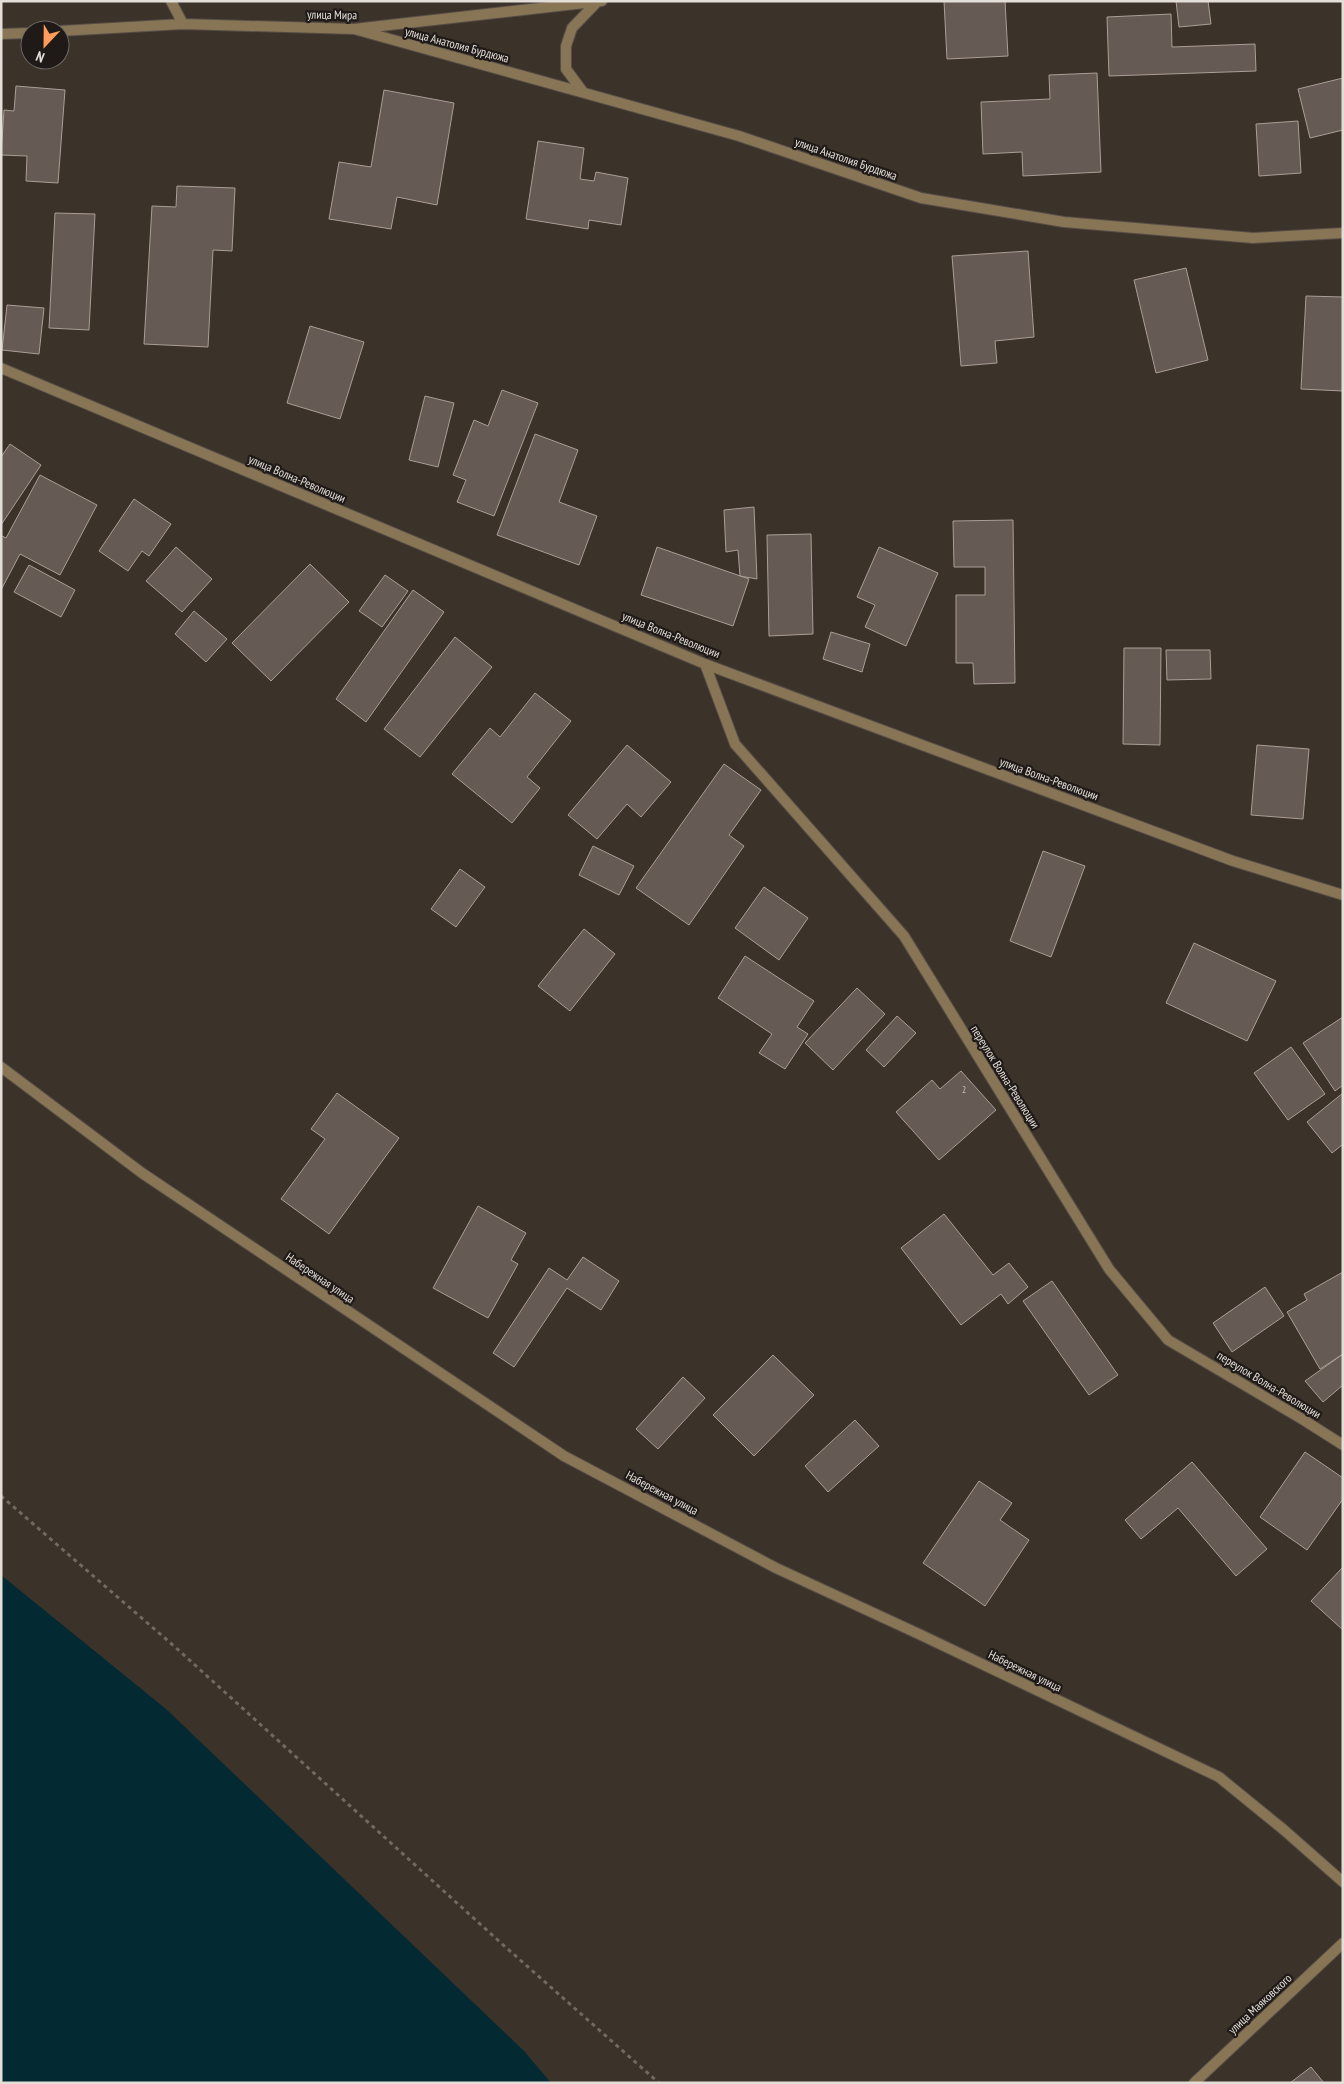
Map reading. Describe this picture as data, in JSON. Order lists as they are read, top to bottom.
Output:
{
  "streets": {
    "street": [
      "улица Мира",
      "улица Анатолия Бурдюжа",
      "улица Волна-Революции",
      "переулок Волна-Революции",
      "Набережная улица",
      "улица Маяковского"
    ]
  },
  "crossings": [
    ["улица Мира", "улица Анатолия Бурдюжа"],
    ["улица Волна-Революции", "переулок Волна-Революции"]
  ],
  "house_numbers": ["2"],
  "north": "bottom"
}
